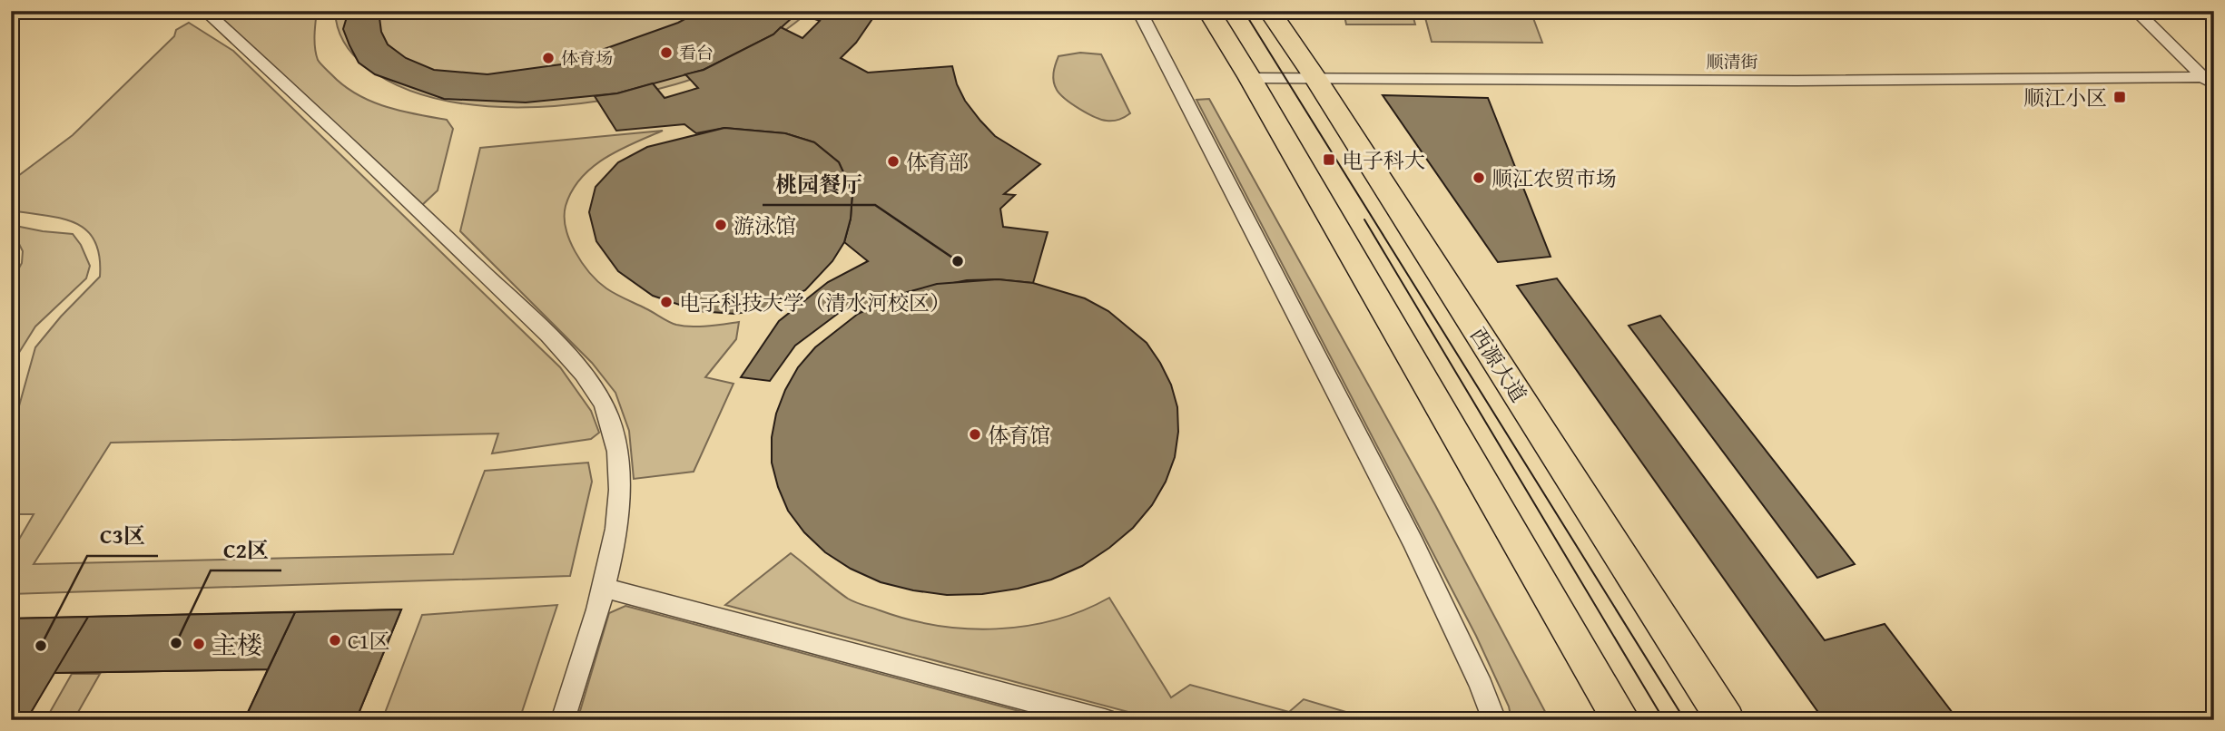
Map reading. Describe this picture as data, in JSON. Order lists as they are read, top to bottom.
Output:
{
  "streets": {
    "main road": ["西源大道"],
    "street": ["顺清街"]
  },
  "crossings": [
    ["顺清街", "西源大道"]
  ],
  "places": {
    "other": [
      "看台",
      "体育场",
      "体育部",
      "顺江农贸市场",
      "游泳馆",
      "桃园餐厅",
      "电子科技大学（清水河校区）",
      "体育馆",
      "C1区",
      "C2区",
      "主楼",
      "C3区"
    ],
    "transit": ["顺江小区", "电子科大"]
  }
}
